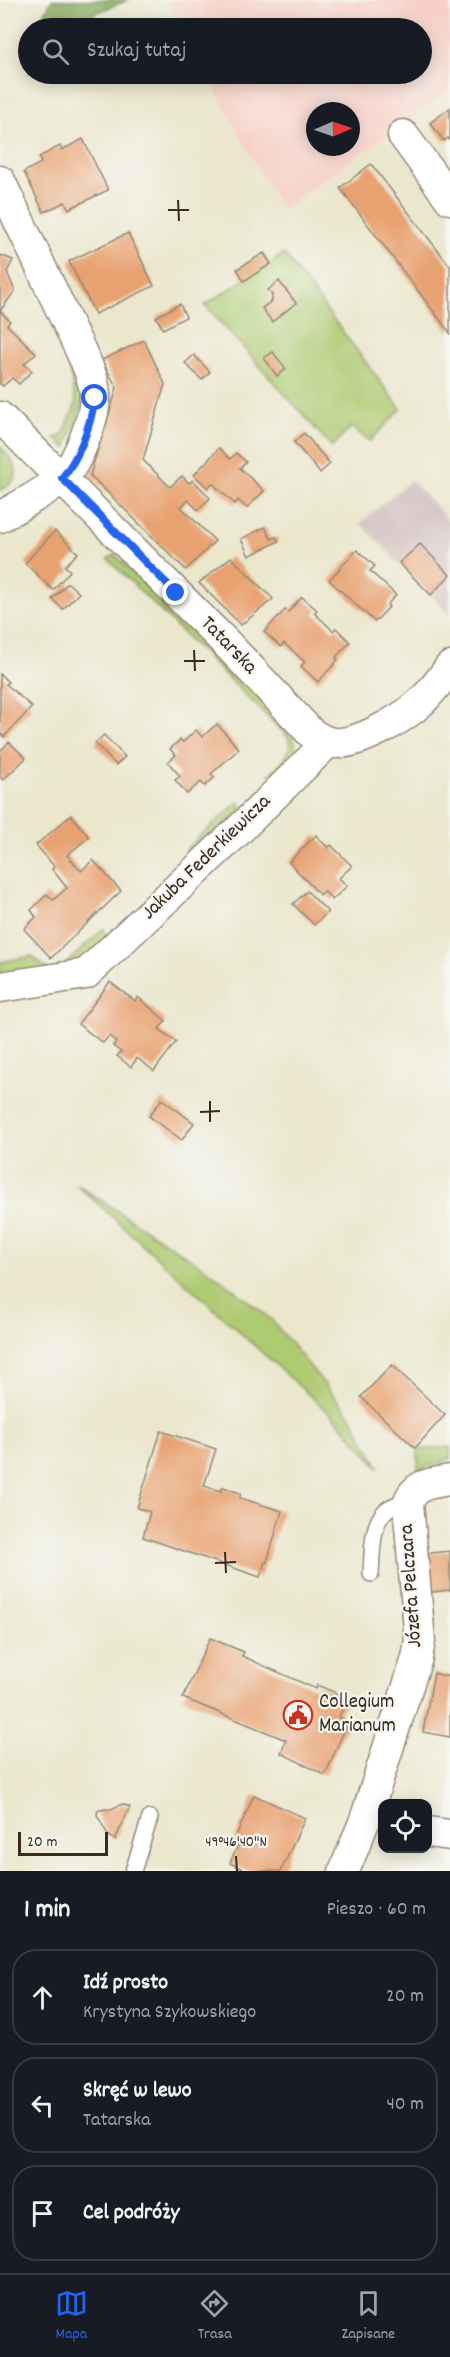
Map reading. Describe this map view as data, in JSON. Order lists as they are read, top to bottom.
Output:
{
  "streets": {
    "street": ["Tatarska", "Jakuba Federkiewicza", "Józefa Pelczara"]
  },
  "crossings": [
    ["Tatarska", "Jakuba Federkiewicza"]
  ],
  "places": {
    "public building": ["Collegium Marianum"]
  },
  "scale_bar": "20 m",
  "north": "right",
  "page": {
    "search": "Szukaj tutaj",
    "scale": "20 m",
    "heading": ["1 min", "Pieszo · 60 m"],
    "list": [
      ["Idź prosto", "Krystyna Szykowskiego", "20 m"],
      ["Skręć w lewo", "Tatarska", "40 m"],
      "Cel podróży"
    ],
    "nav": ["Mapa", "Trasa", "Zapisane"]
  },
  "coordinates": ["49°46'40\"N"]
}
